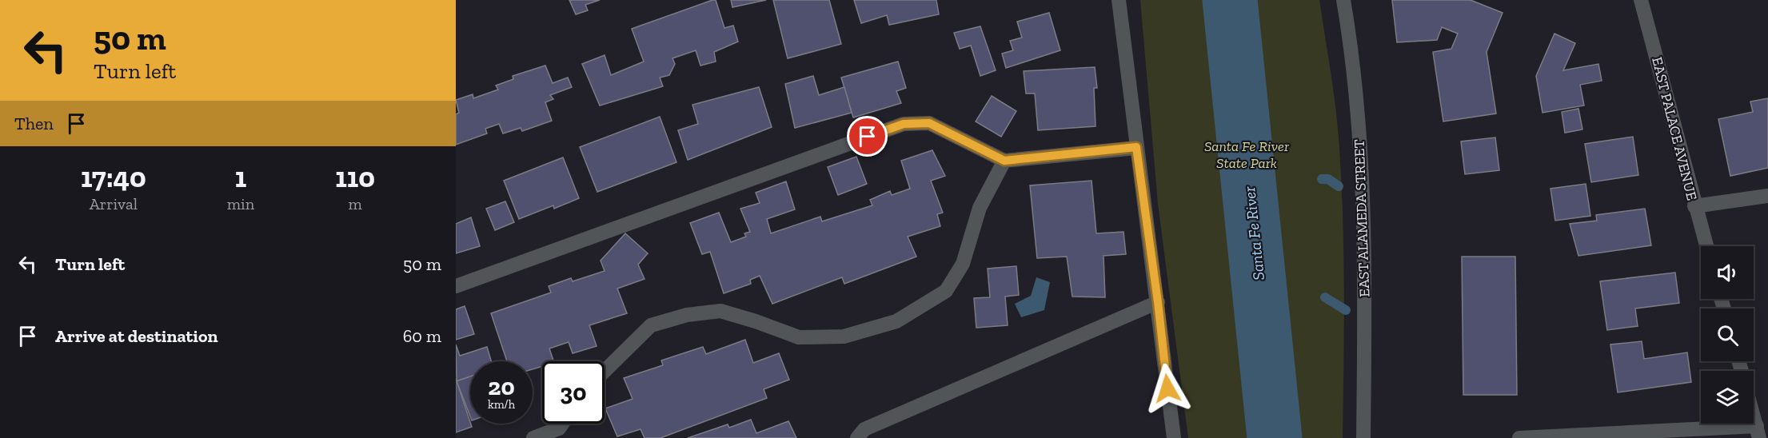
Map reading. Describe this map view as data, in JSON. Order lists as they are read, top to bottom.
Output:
{
  "streets": {
    "street": ["EAST PALACE AVENUE", "EAST ALAMEDA STREET"]
  },
  "water": ["Santa Fe River"],
  "parks": ["Santa Fe River State Park"],
  "page": {
    "turn": ["50 m", "Turn left"],
    "then": "Then",
    "eta": [
      "17:40",
      "Arrival",
      "1",
      "min",
      "110",
      "m"
    ],
    "list": [
      {
        "name": "Turn left",
        "value": "50 m"
      },
      {
        "name": "Arrive at destination",
        "value": "60 m"
      }
    ],
    "speed": "20 km/h",
    "limit": "30"
  }
}
